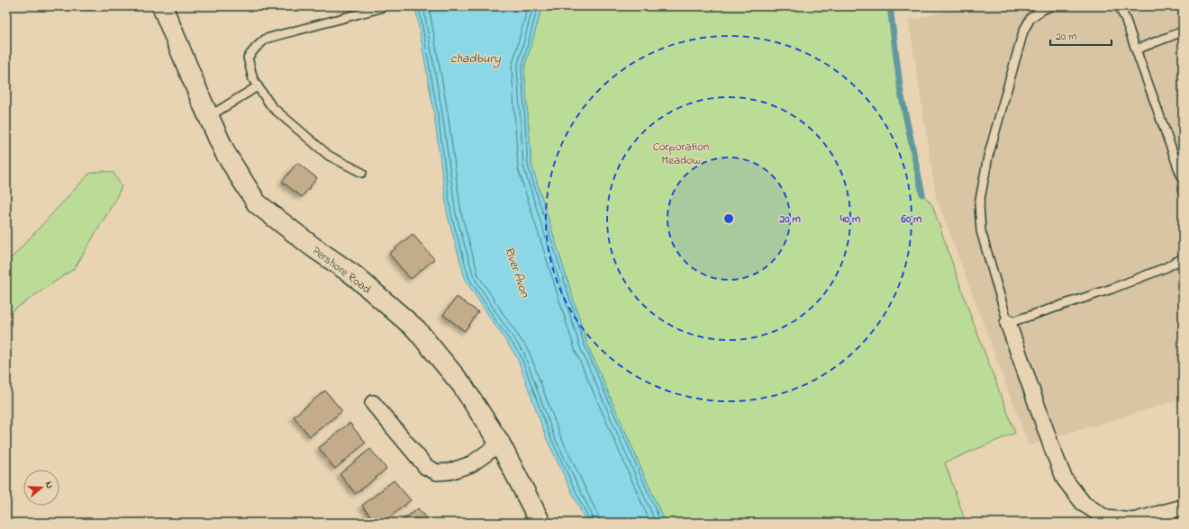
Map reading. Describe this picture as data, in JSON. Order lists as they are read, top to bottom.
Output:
{
  "streets": {
    "main road": ["Pershore Road"]
  },
  "water": ["chadbury", "River Avon"],
  "parks": ["Corporation Meadow"],
  "scale_bar": "20 m",
  "north": "right",
  "rings": ["20 m", "40 m", "60 m"]
}
